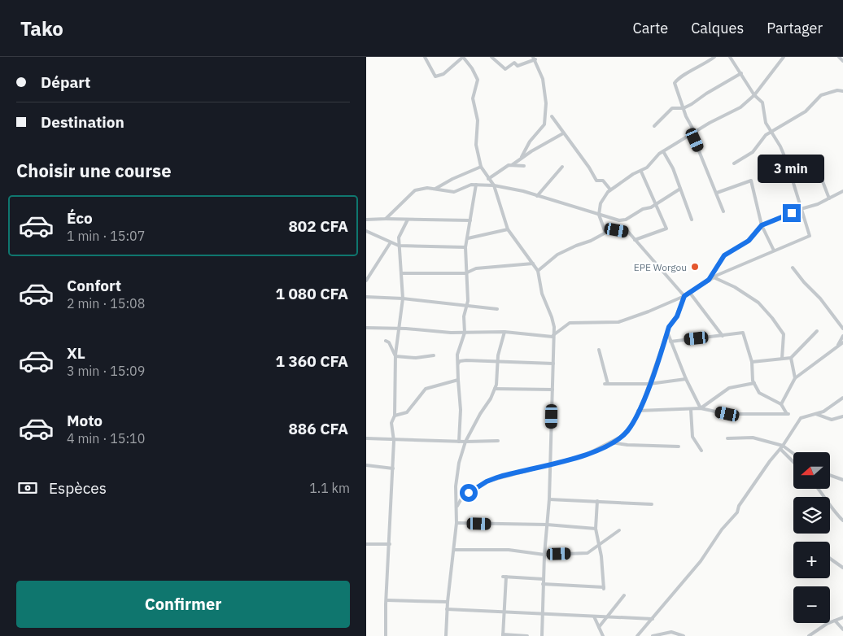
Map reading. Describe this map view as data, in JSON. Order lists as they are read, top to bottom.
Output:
{
  "places": ["EPE Worgou"],
  "north": "left",
  "page": {
    "header": "Tako",
    "nav": ["Carte", "Calques", "Partager"],
    "banner": ["Départ", "Destination"],
    "heading": "Choisir une course",
    "bubble": "3 min",
    "list": [
      {
        "name": "Éco",
        "note": "1 min · 15:07",
        "value": "802 CFA"
      },
      {
        "name": "Confort",
        "note": "2 min · 15:08",
        "value": "1 080 CFA"
      },
      {
        "name": "XL",
        "note": "3 min · 15:09",
        "value": "1 360 CFA"
      },
      {
        "name": "Moto",
        "note": "4 min · 15:10",
        "value": "886 CFA"
      }
    ],
    "map_buttons": ["+", "−"],
    "pay": ["Espèces", "1.1 km"],
    "buttons": "Confirmer"
  }
}
